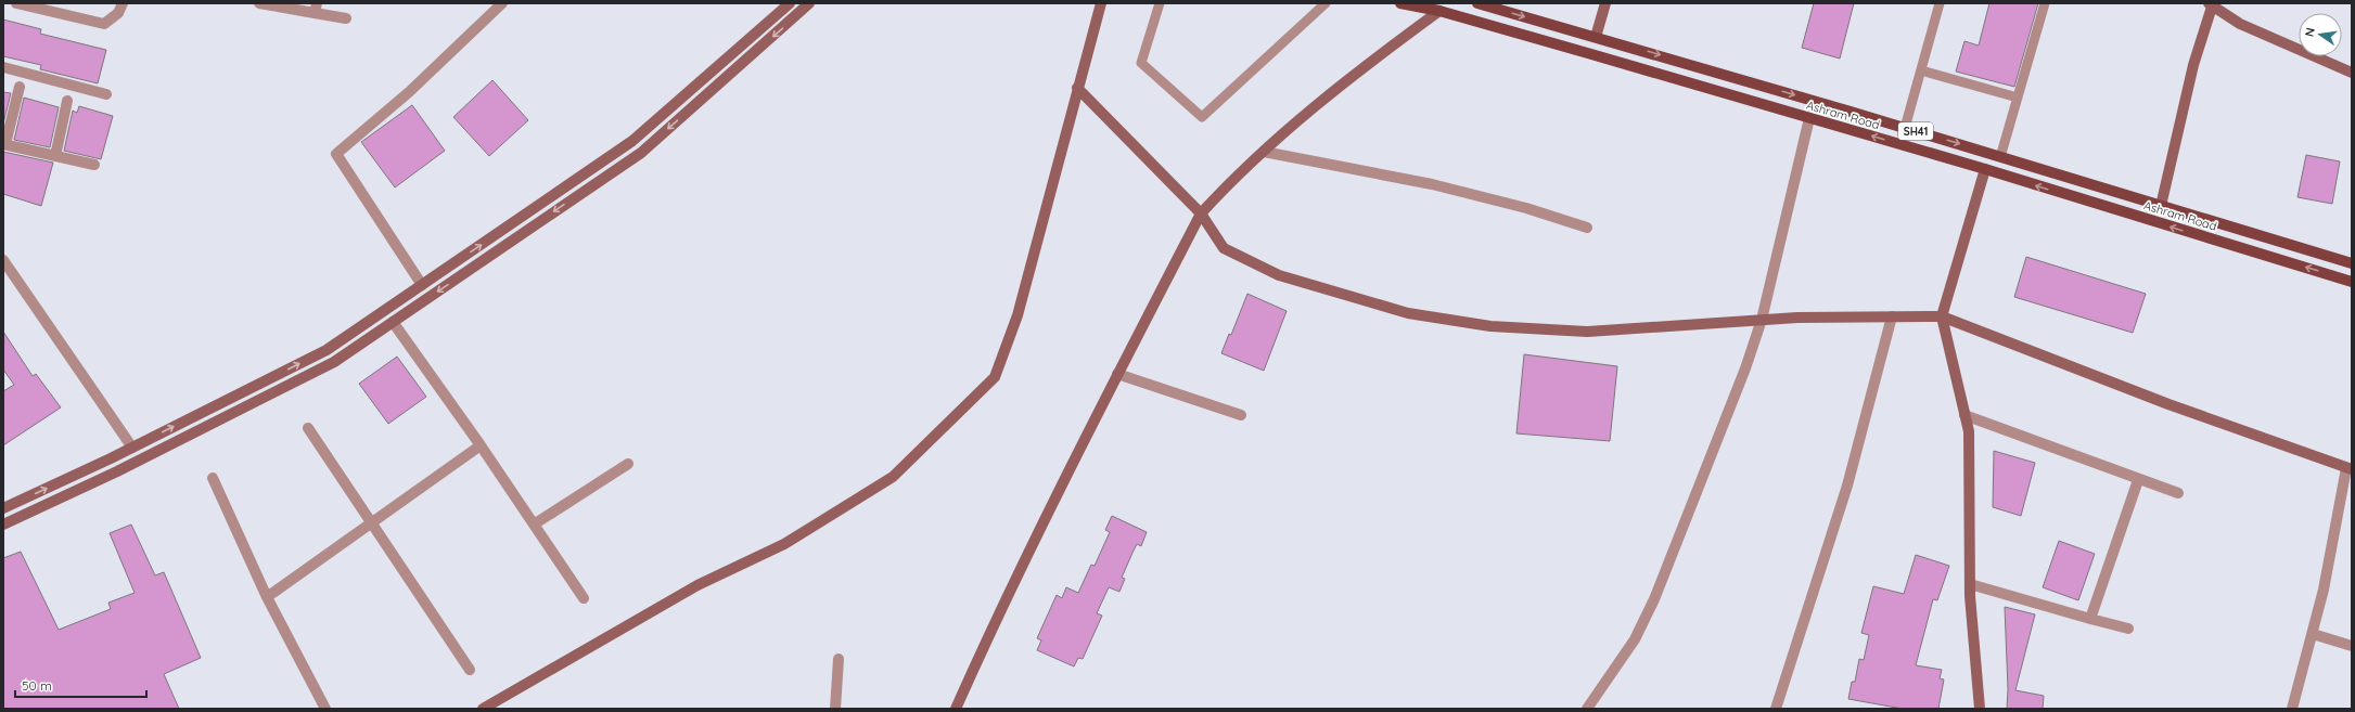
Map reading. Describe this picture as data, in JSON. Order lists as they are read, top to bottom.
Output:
{
  "streets": {
    "main road": ["Ashram Road", "SH41"]
  },
  "scale_bar": "50 m",
  "north": "left"
}
